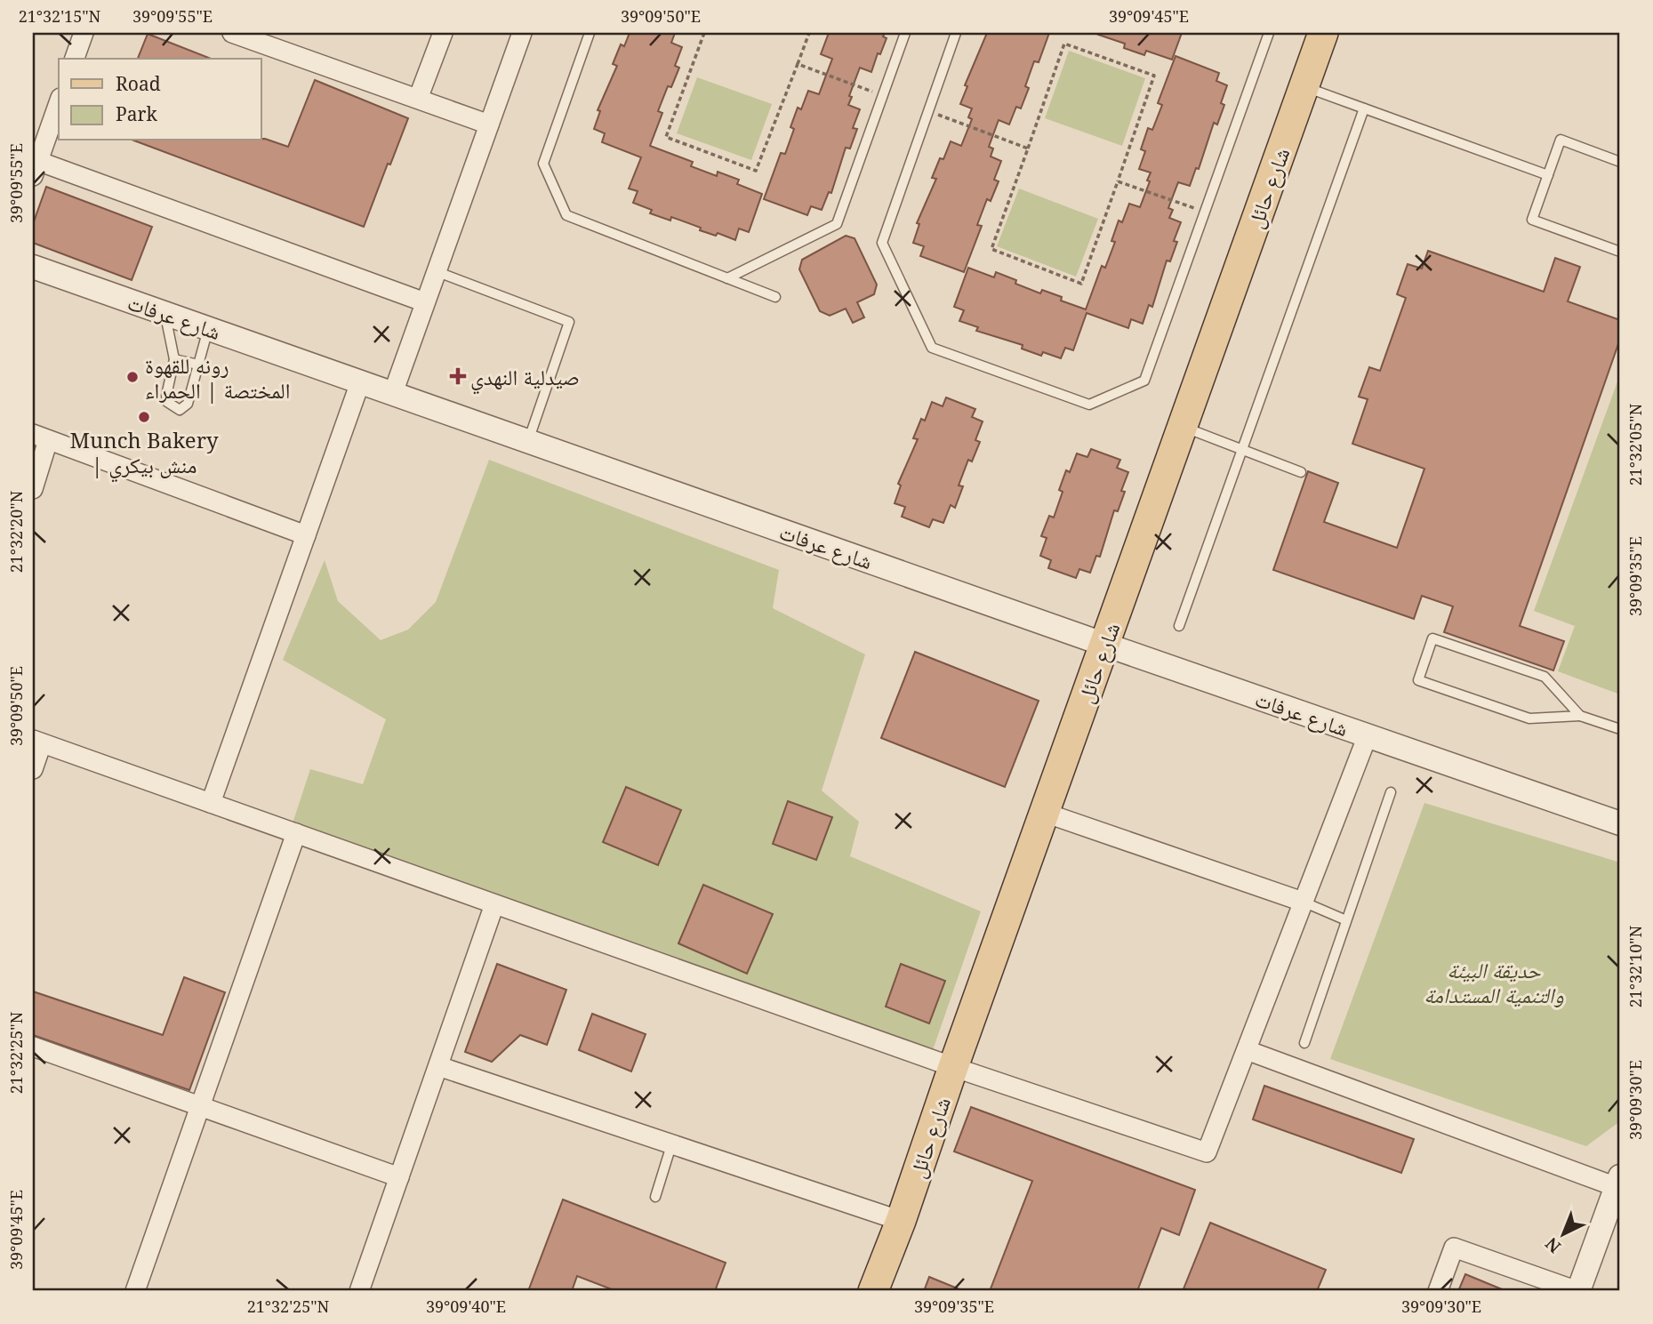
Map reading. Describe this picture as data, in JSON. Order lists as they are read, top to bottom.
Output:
{
  "streets": {
    "main road": ["شارع حائل"],
    "street": ["شارع عرفات"]
  },
  "crossings": [
    ["شارع حائل", "شارع عرفات"]
  ],
  "parks": ["حديقة البيئة والتنمية المستدامة"],
  "places": {
    "health": ["صيدلية النهدي"],
    "other": ["رونه للقهوة المختصة | الحمراء", "Munch Bakery | منش بيكري"]
  },
  "legend": ["Road", "Park"],
  "north": "bottom left",
  "coordinates": [
    "21°32'15\"N",
    "39°09'55\"E",
    "39°09'50\"E",
    "39°09'45\"E",
    "21°32'05\"N",
    "21°32'20\"N",
    "39°09'35\"E",
    "21°32'10\"N",
    "21°32'25\"N",
    "39°09'30\"E",
    "39°09'40\"E"
  ]
}
